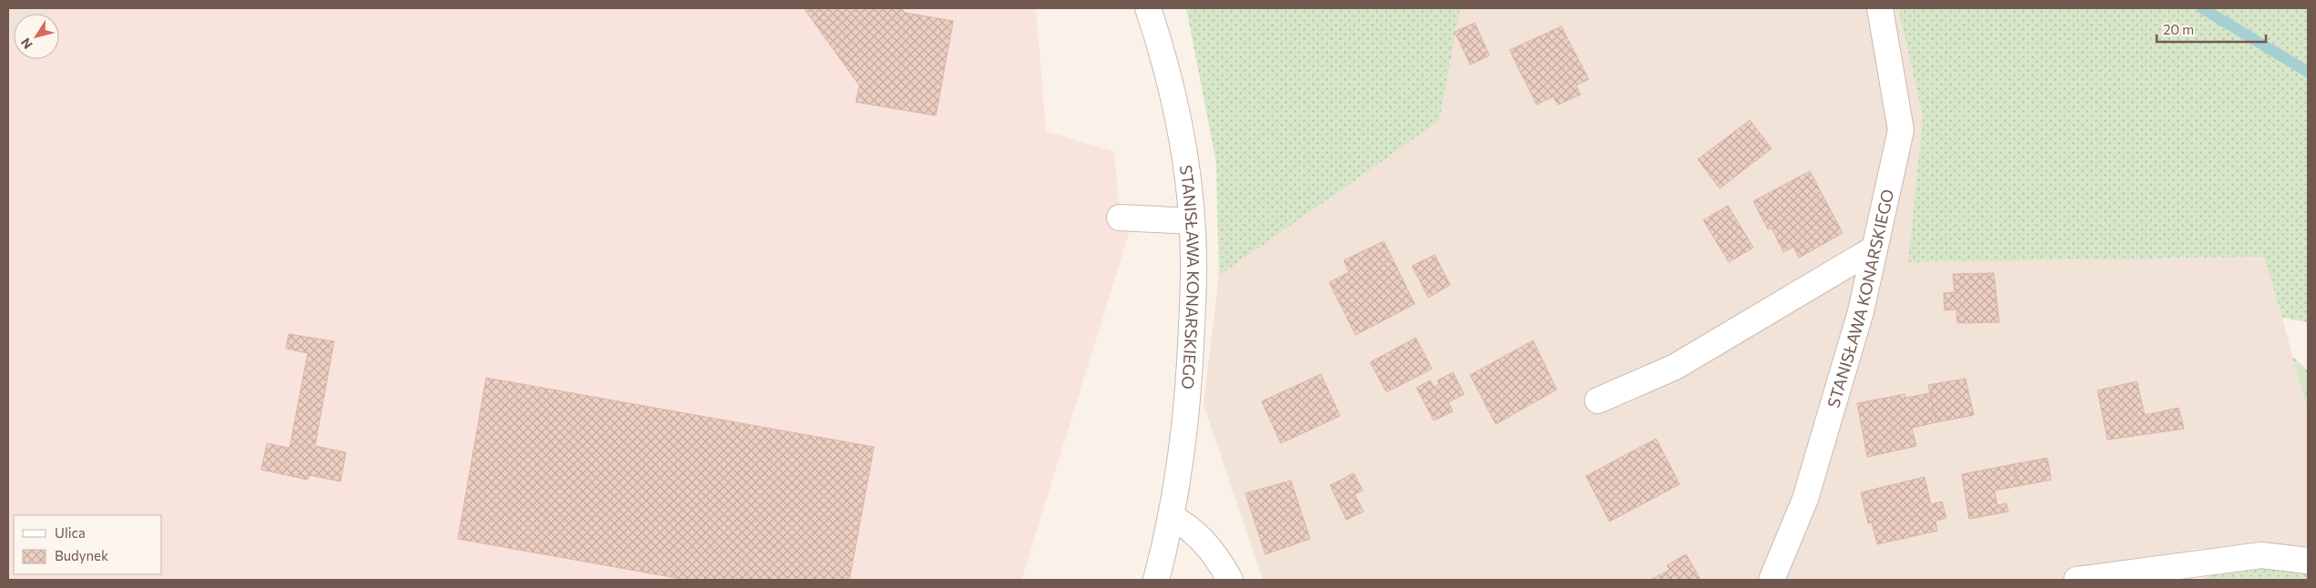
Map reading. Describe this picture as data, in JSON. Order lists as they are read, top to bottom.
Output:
{
  "streets": {
    "street": ["STANISŁAWA KONARSKIEGO"]
  },
  "legend": ["Ulica", "Budynek"],
  "scale_bar": "20 m",
  "north": "bottom left"
}
